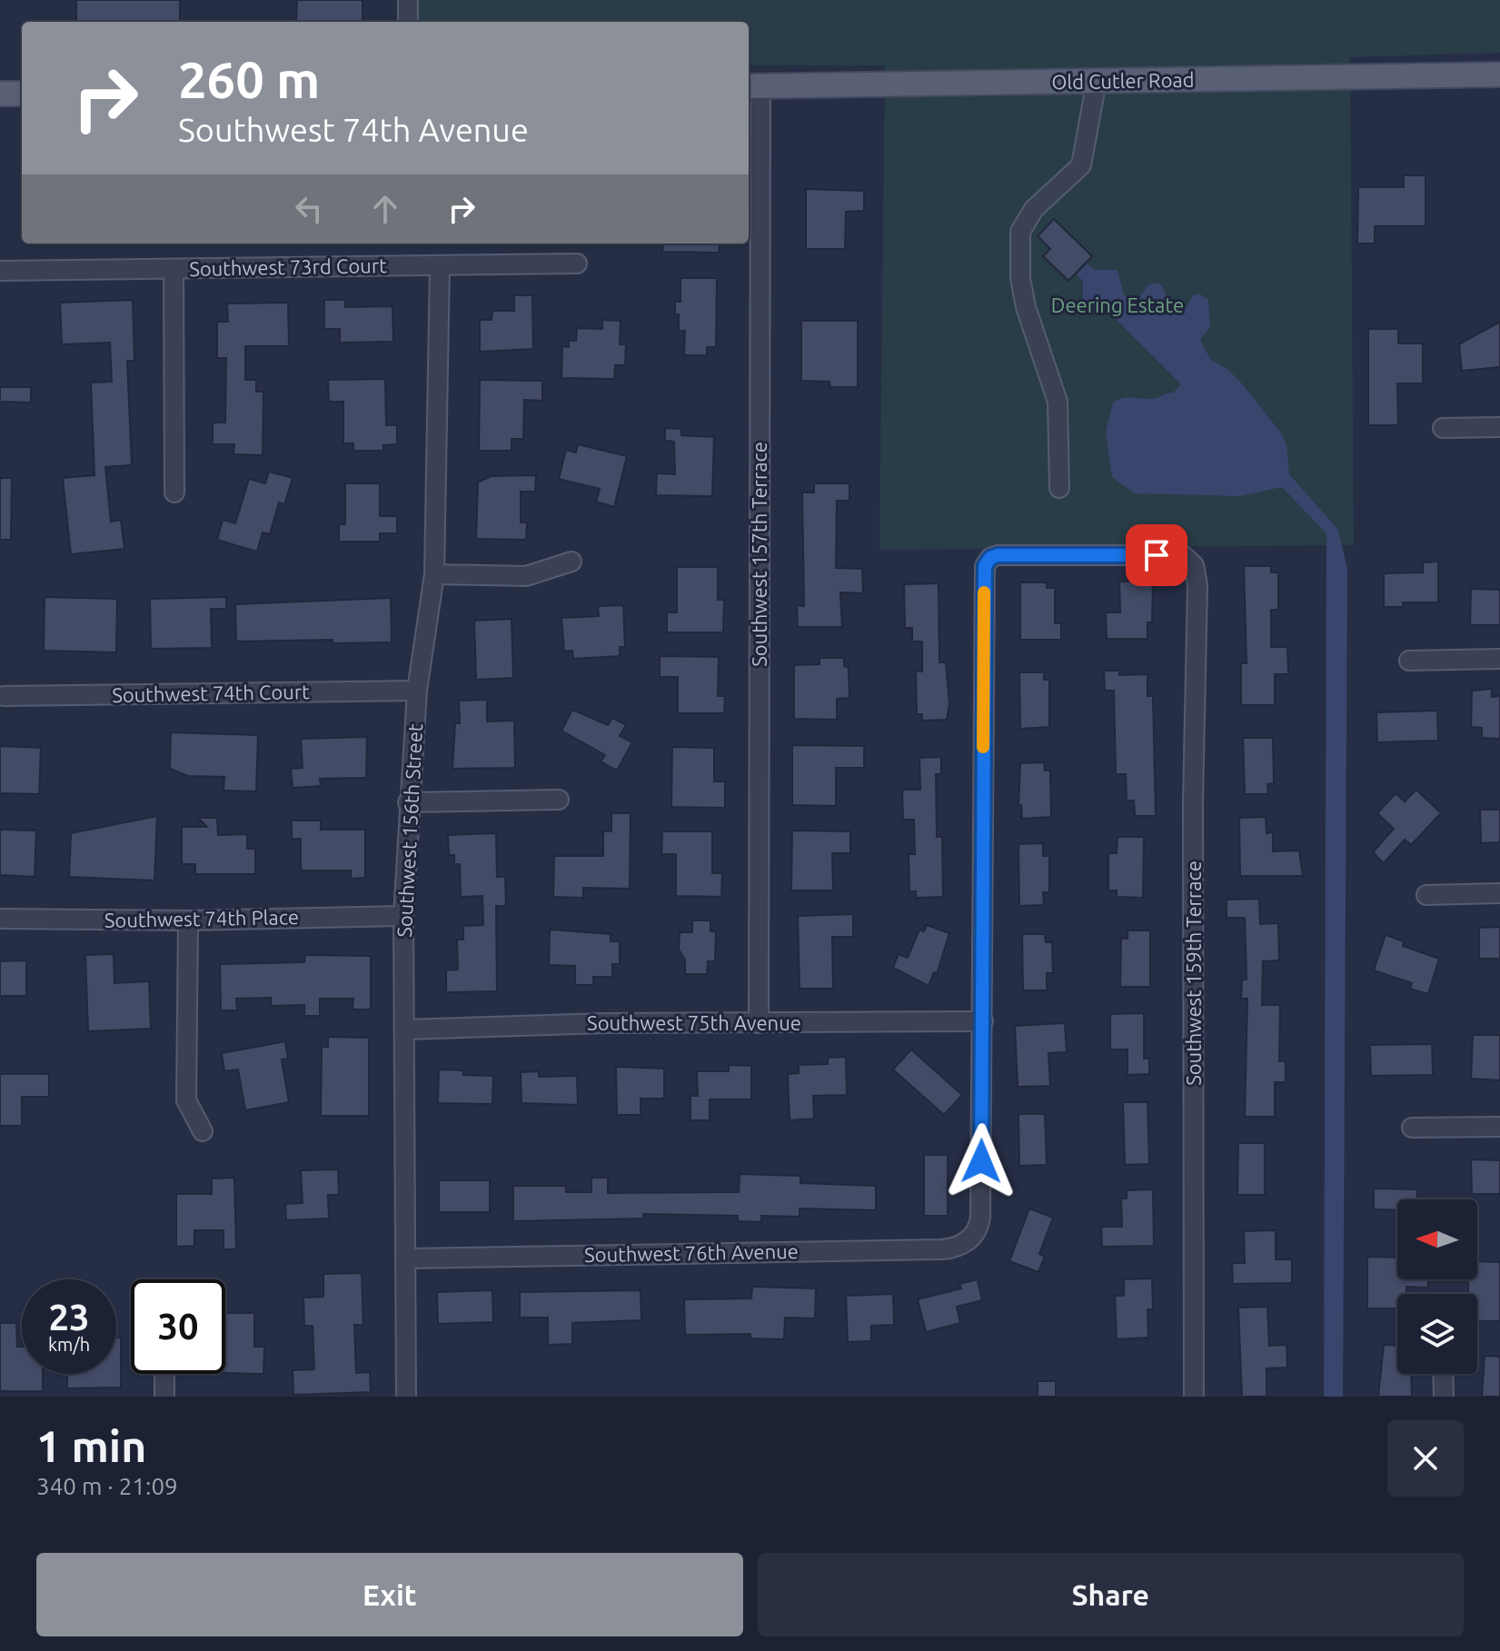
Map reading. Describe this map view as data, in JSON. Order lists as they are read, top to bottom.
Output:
{
  "streets": {
    "main road": ["Old Cutler Road"],
    "street": [
      "Southwest 73rd Court",
      "Southwest 157th Terrace",
      "Southwest 74th Court",
      "Southwest 156th Street",
      "Southwest 74th Place",
      "Southwest 159th Terrace",
      "Southwest 75th Avenue",
      "Southwest 76th Avenue"
    ]
  },
  "crossings": [
    ["Old Cutler Road", "Southwest 157th Terrace"],
    ["Southwest 73rd Court", "Southwest 156th Street"],
    ["Southwest 157th Terrace", "Southwest 75th Avenue"],
    ["Southwest 74th Court", "Southwest 156th Street"],
    ["Southwest 156th Street", "Southwest 74th Place"],
    ["Southwest 156th Street", "Southwest 75th Avenue"],
    ["Southwest 156th Street", "Southwest 76th Avenue"],
    ["Southwest 159th Terrace", "Southwest 75th Avenue"],
    ["Southwest 159th Terrace", "Southwest 76th Avenue"],
    ["Southwest 75th Avenue", "Southwest 76th Avenue"]
  ],
  "parks": ["Deering Estate"],
  "north": "left",
  "page": {
    "turn": ["260 m", "Southwest 74th Avenue"],
    "speed": "23 km/h",
    "limit": "30",
    "heading": ["1 min", "340 m · 21:09"],
    "buttons": ["Exit", "Share"]
  }
}
